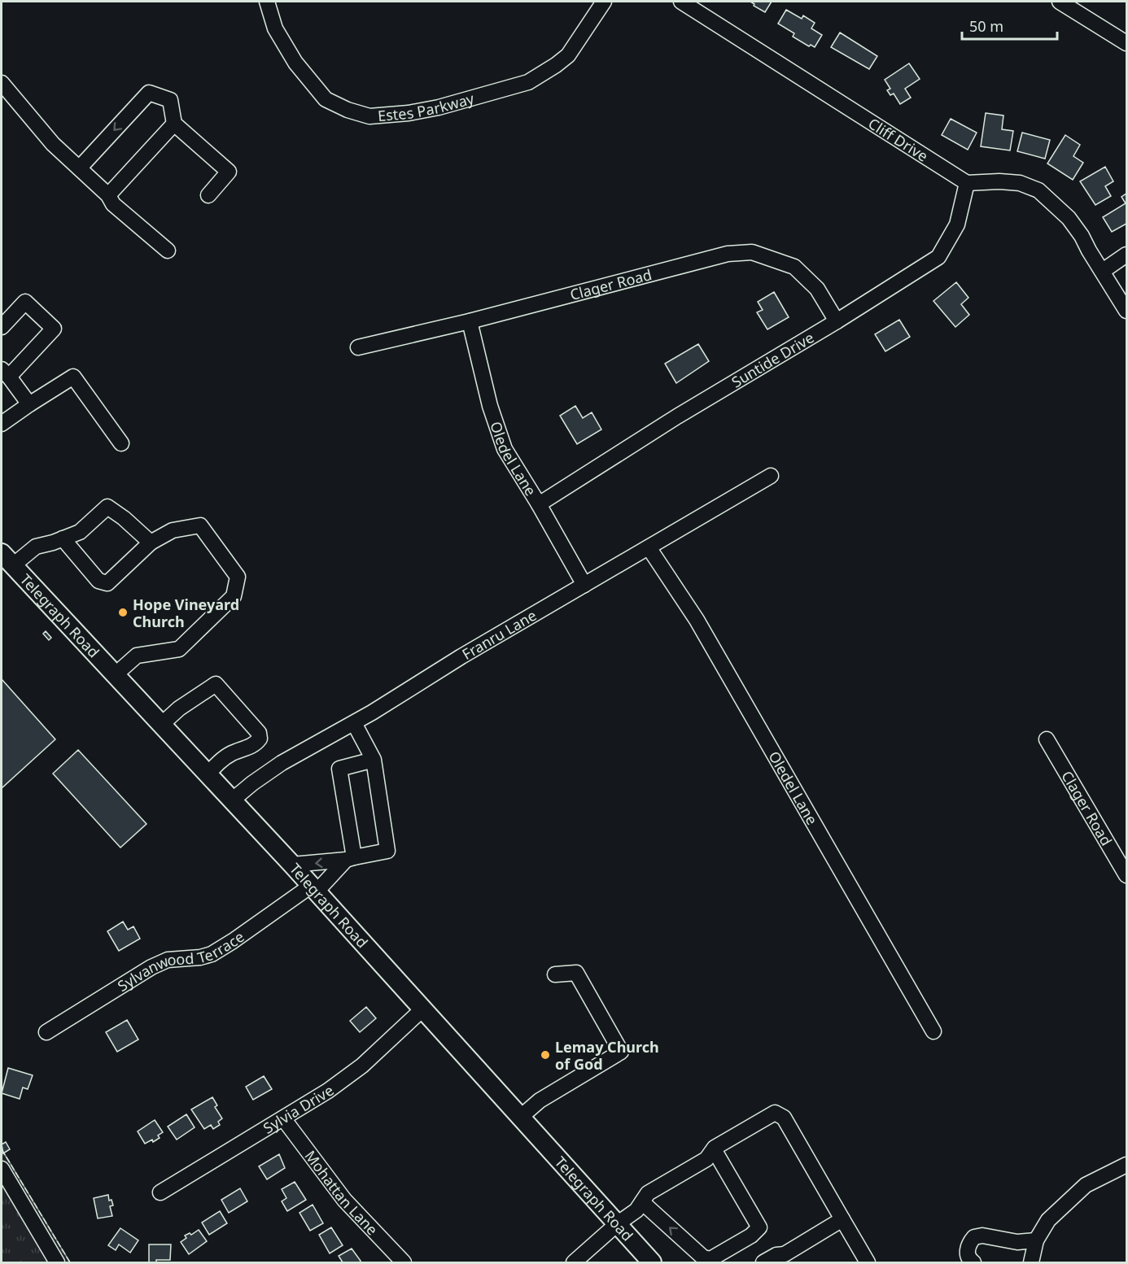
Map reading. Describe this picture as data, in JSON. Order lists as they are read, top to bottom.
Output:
{
  "streets": {
    "main road": ["Telegraph Road"],
    "street": [
      "Estes Parkway",
      "Cliff Drive",
      "Clager Road",
      "Suntide Drive",
      "Oledel Lane",
      "Franru Lane",
      "Sylvanwood Terrace",
      "Sylvia Drive",
      "Mohattan Lane"
    ]
  },
  "crossings": [
    ["Cliff Drive", "Suntide Drive"],
    ["Clager Road", "Suntide Drive"],
    ["Clager Road", "Oledel Lane"],
    ["Suntide Drive", "Oledel Lane"],
    ["Oledel Lane", "Franru Lane"],
    ["Telegraph Road", "Franru Lane"],
    ["Telegraph Road", "Sylvanwood Terrace"],
    ["Telegraph Road", "Sylvia Drive"],
    ["Sylvia Drive", "Mohattan Lane"]
  ],
  "places": ["Hope Vineyard Church", "Lemay Church of God"],
  "scale_bar": "50 m"
}
